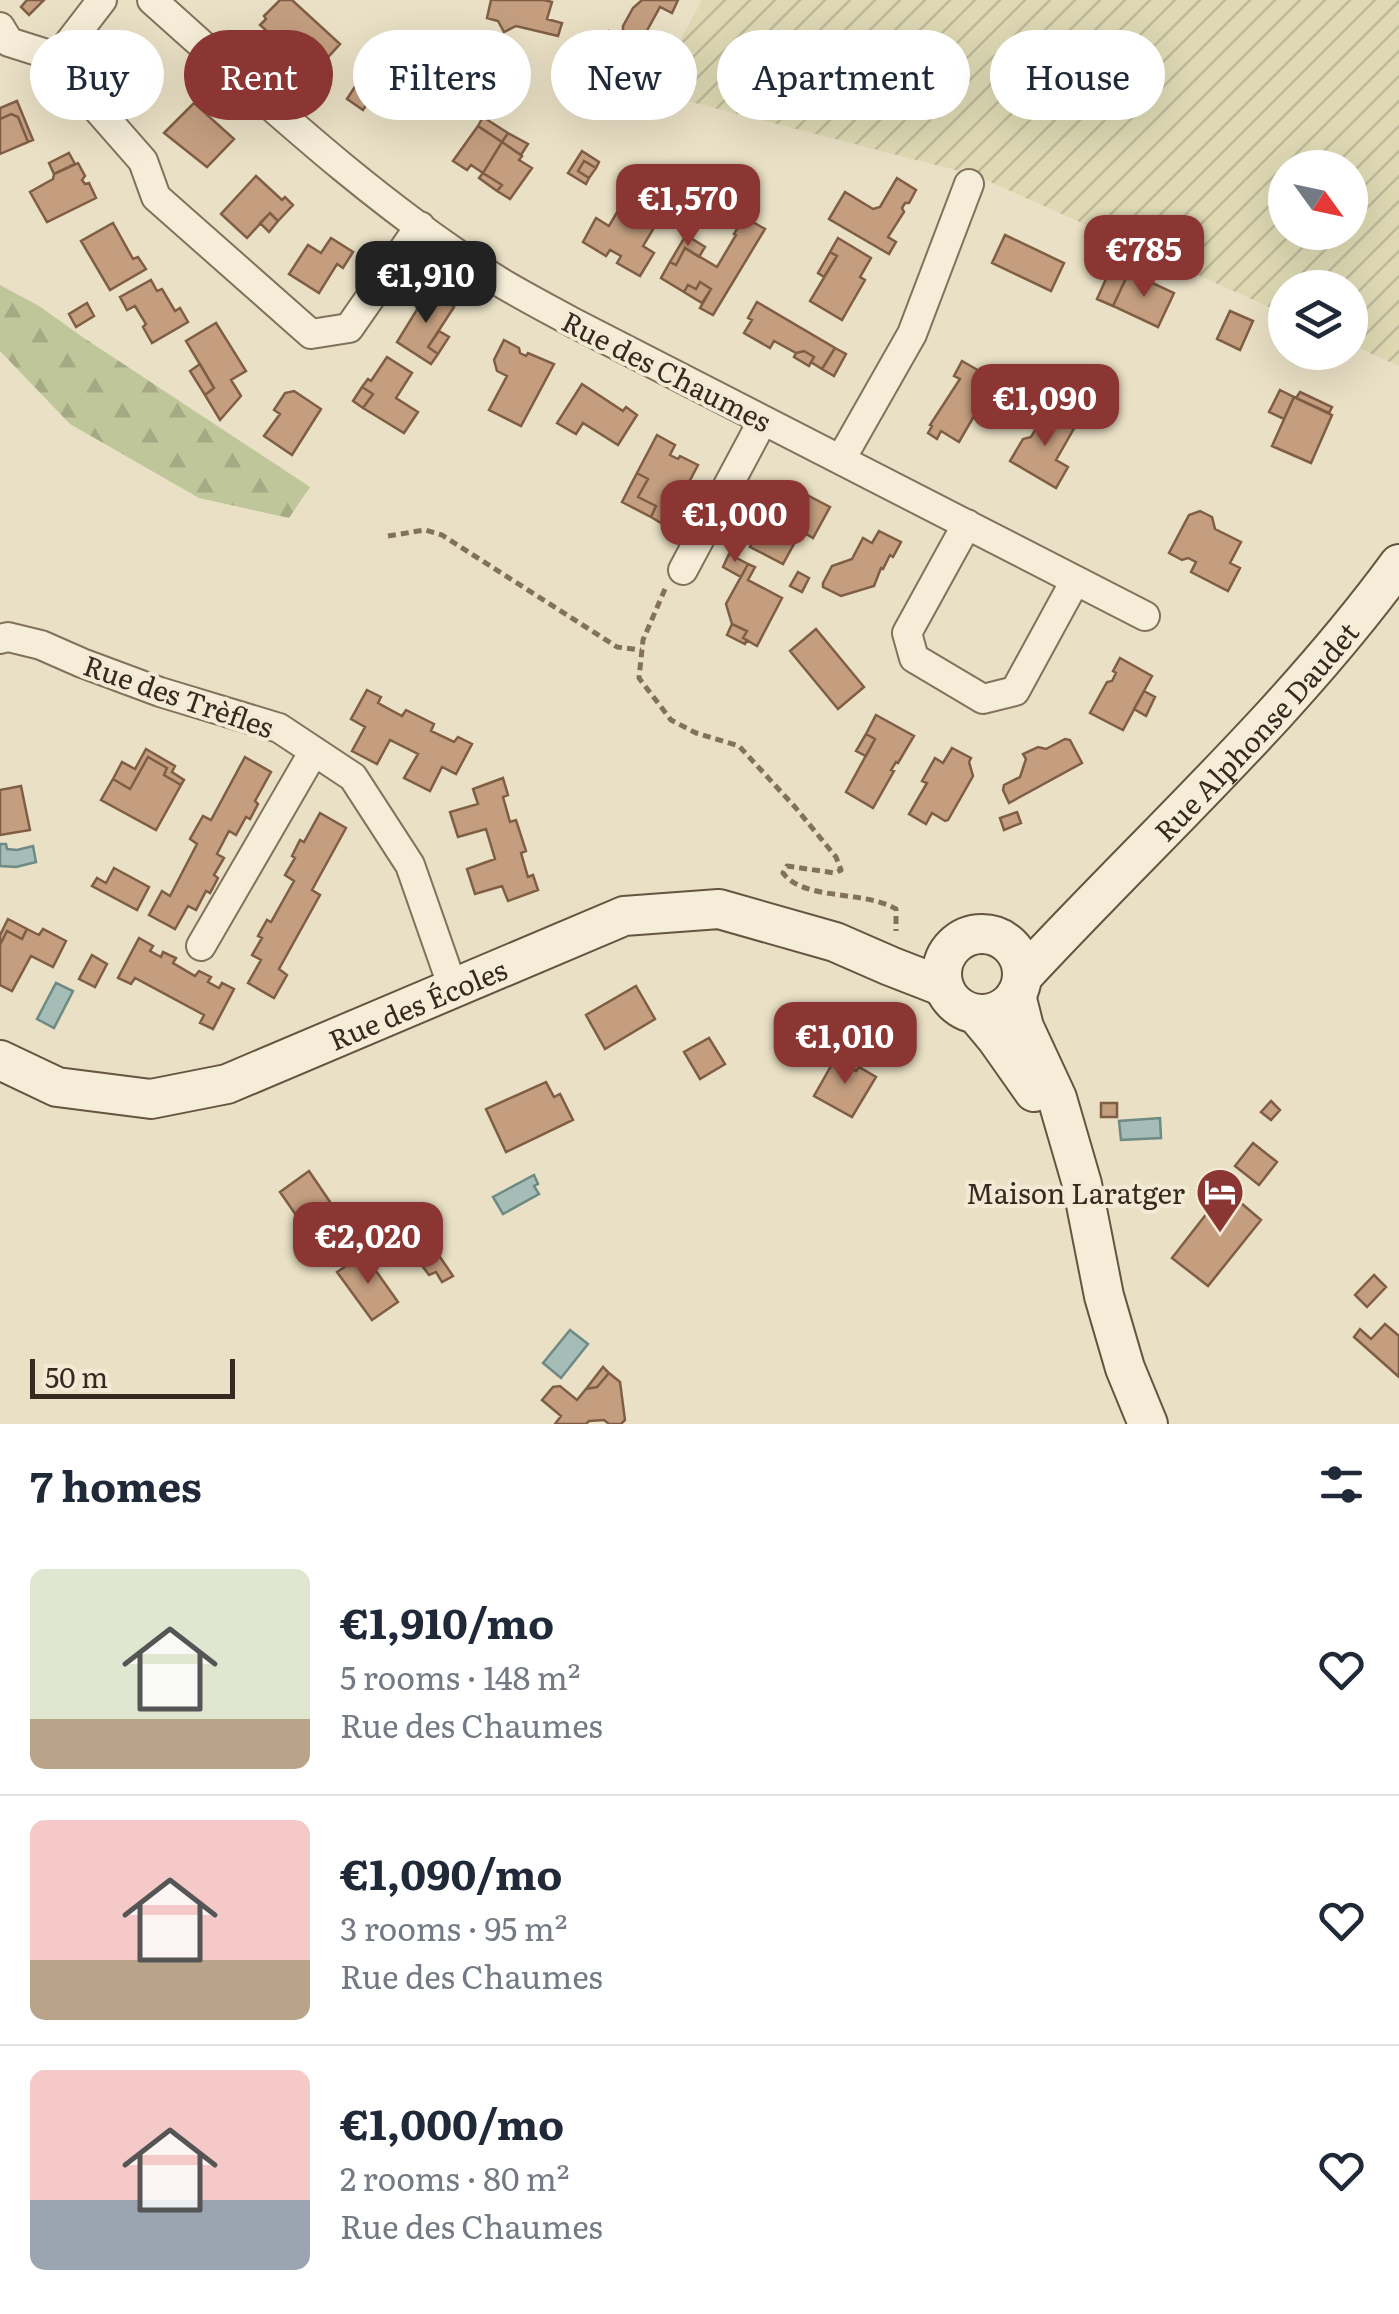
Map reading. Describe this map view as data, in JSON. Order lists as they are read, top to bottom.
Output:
{
  "streets": {
    "street": [
      "Rue des Chaumes",
      "Rue des Trèfles",
      "Rue Alphonse Daudet",
      "Rue des Écoles"
    ]
  },
  "crossings": [
    ["Rue des Trèfles", "Rue des Écoles"],
    ["Rue Alphonse Daudet", "Rue des Écoles"]
  ],
  "places": {
    "hotel": ["Maison Laratger"]
  },
  "scale_bar": "50 m",
  "north": "bottom right",
  "page": {
    "chip": [
      "Buy",
      "Rent",
      "Filters",
      "New",
      "Apartment",
      "House"
    ],
    "price": [
      "€1,570",
      "€785",
      "€1,910",
      "€1,090",
      "€1,000",
      "€1,010",
      "€2,020"
    ],
    "scale": "50 m",
    "heading": "7 homes",
    "list": [
      {
        "name": "€1,910/mo",
        "note": "5 rooms · 148 m² · Rue des Chaumes"
      },
      {
        "name": "€1,090/mo",
        "note": "3 rooms · 95 m² · Rue des Chaumes"
      },
      {
        "name": "€1,000/mo",
        "note": "2 rooms · 80 m² · Rue des Chaumes"
      }
    ]
  }
}
